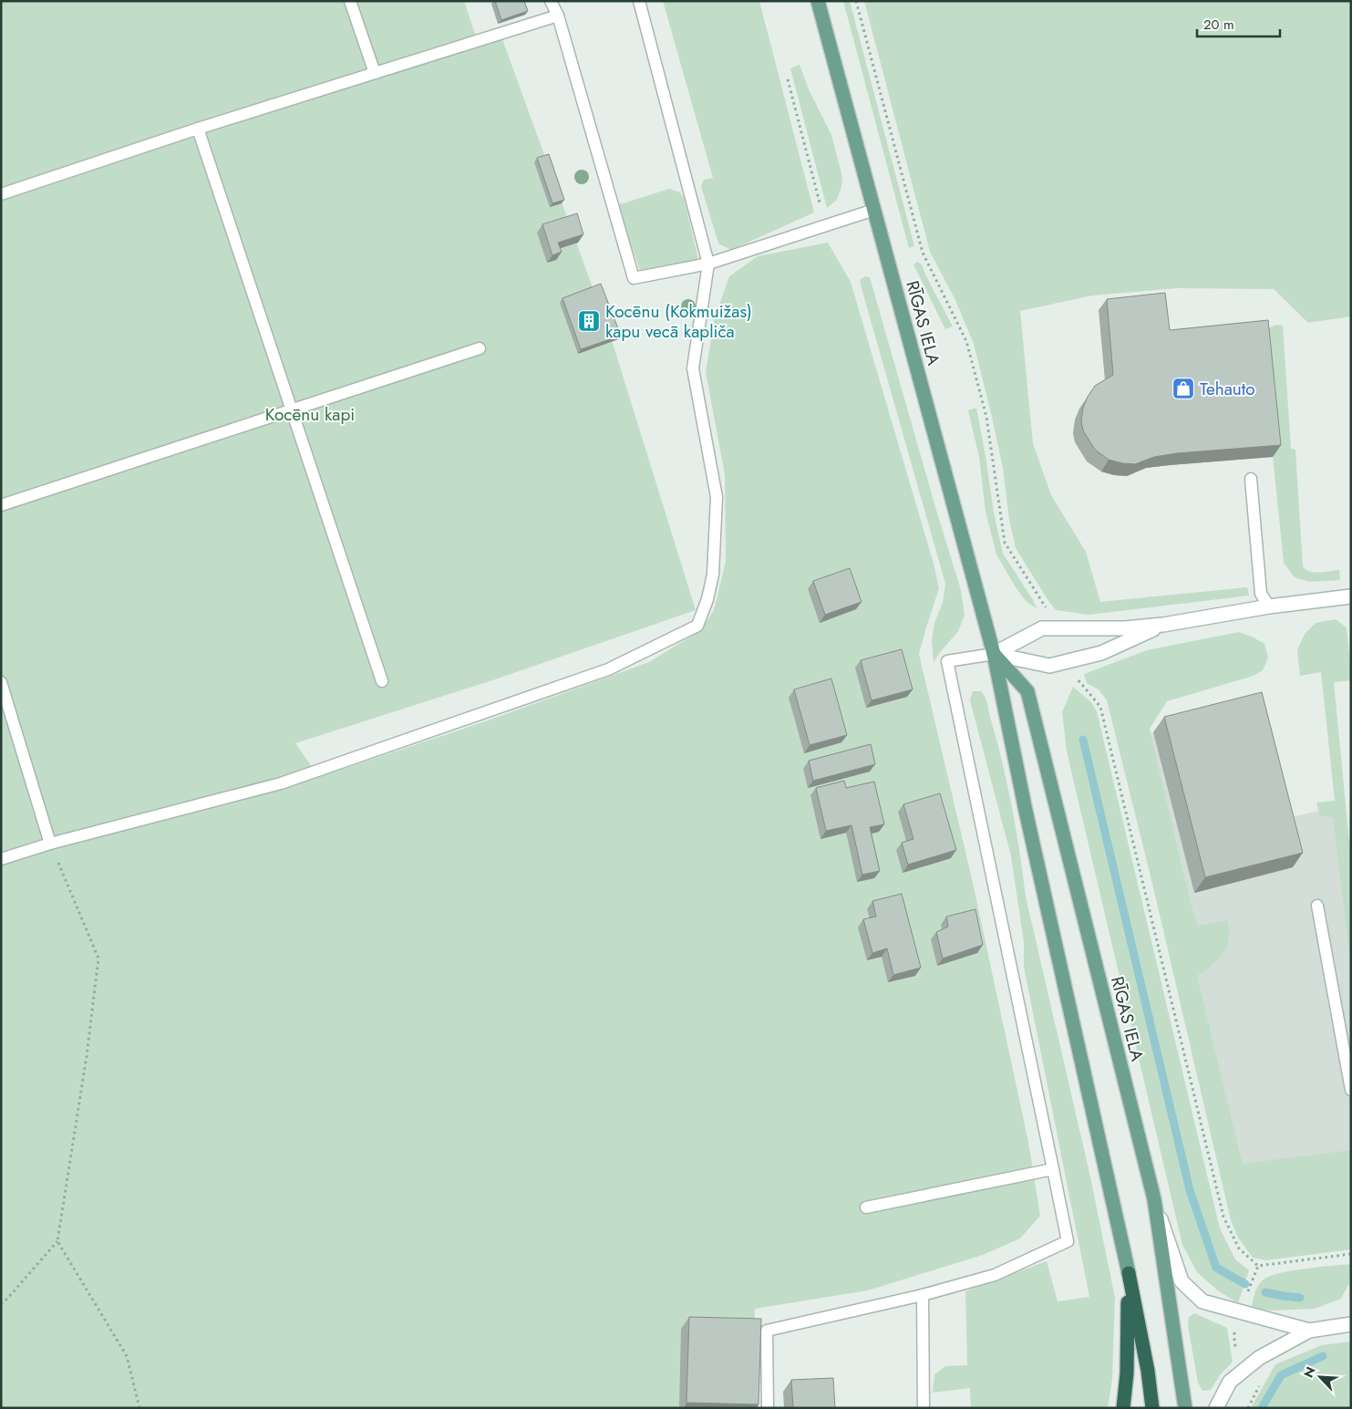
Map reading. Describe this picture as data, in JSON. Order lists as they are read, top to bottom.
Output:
{
  "streets": {
    "main road": ["RĪGAS IELA"]
  },
  "parks": ["Kocēnu kapi"],
  "places": {
    "building": ["Kocēnu (Kokmuižas) kapu vecā kapliča"],
    "shop": ["Tehauto"]
  },
  "scale_bar": "20 m",
  "north": "top left"
}
